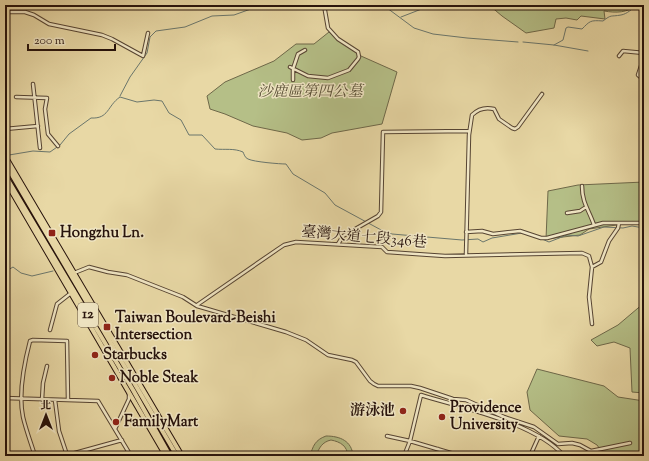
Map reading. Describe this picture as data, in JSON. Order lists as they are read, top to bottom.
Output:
{
  "streets": {
    "main road": ["12"],
    "street": ["臺灣大道七段346巷"]
  },
  "parks": ["沙鹿區第四公墓"],
  "places": {
    "transit": ["Hongzhu Ln.", "Taiwan Boulevard-Beishi Intersection"],
    "other": [
      "Starbucks",
      "Noble Steak",
      "游泳池",
      "Providence University",
      "FamilyMart"
    ]
  },
  "scale_bar": "200 m",
  "north": "top"
}
